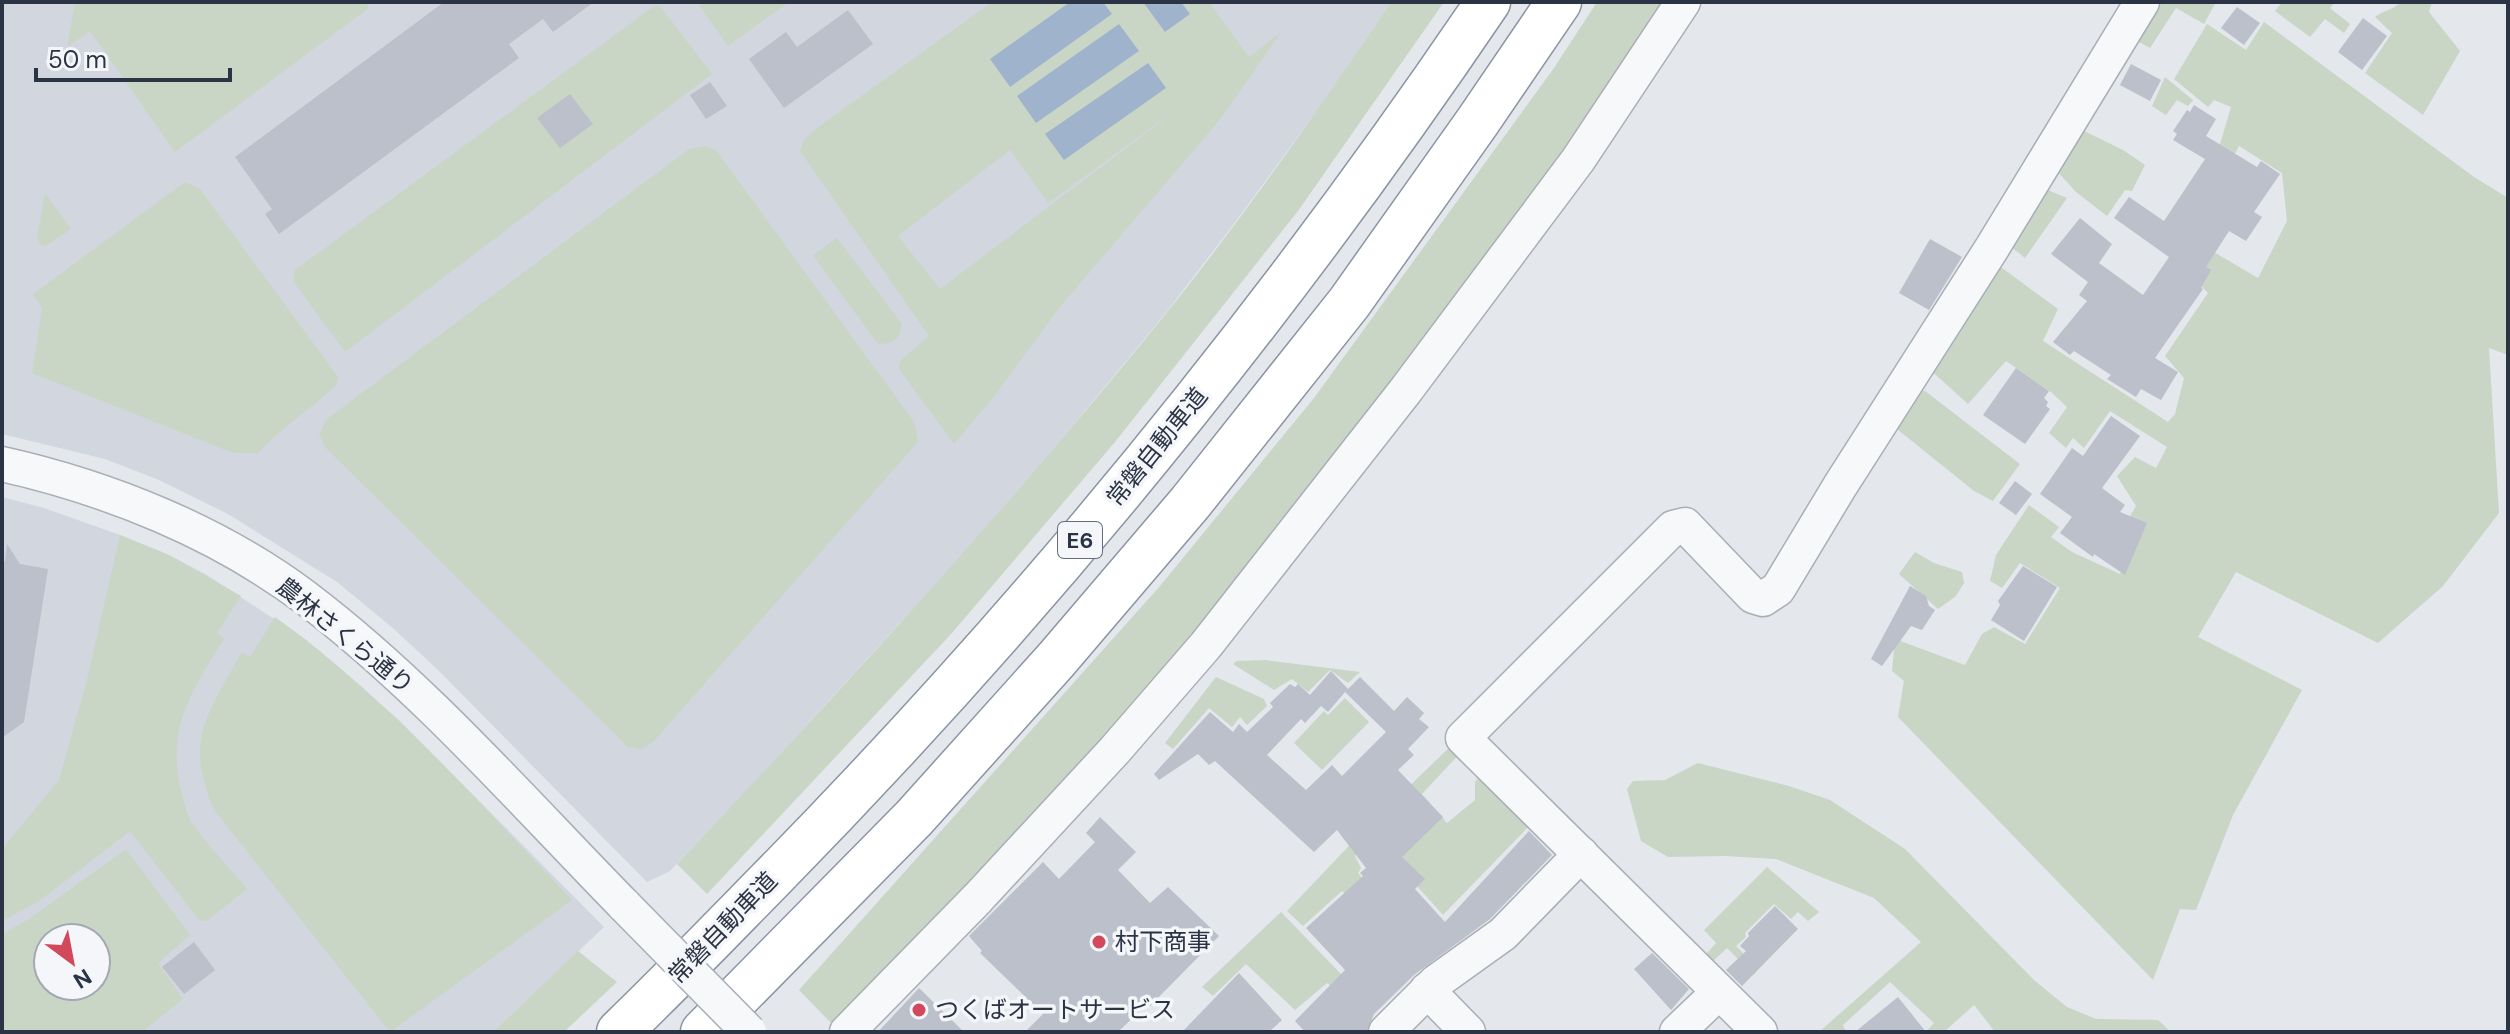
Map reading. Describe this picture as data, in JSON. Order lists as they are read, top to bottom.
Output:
{
  "streets": {
    "highway": ["常磐自動車道", "E6"],
    "street": ["農林さくら通り"]
  },
  "places": ["村下商事", "つくばオートサービス"],
  "scale_bar": "50 m",
  "north": "bottom right"
}
